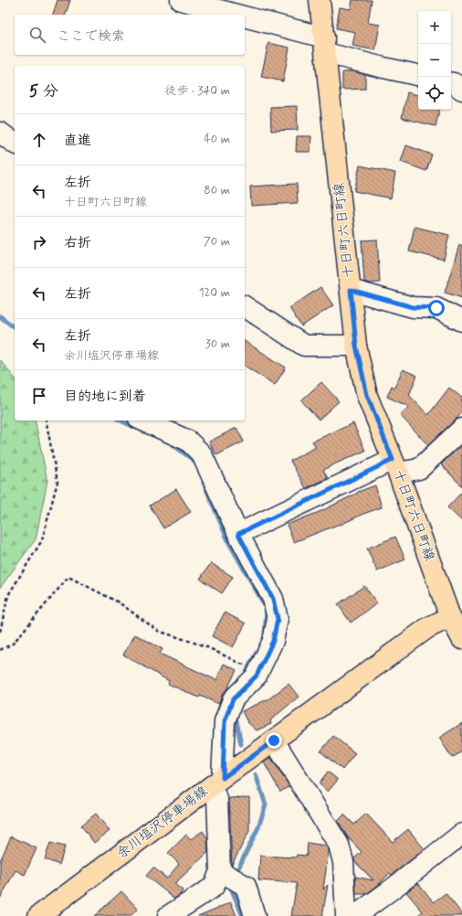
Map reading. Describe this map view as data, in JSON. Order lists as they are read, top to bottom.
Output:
{
  "streets": {
    "main road": ["十日町六日町線", "余川塩沢停車場線"]
  },
  "crossings": [
    ["十日町六日町線", "余川塩沢停車場線"]
  ],
  "page": {
    "map_buttons": ["+", "−"],
    "search": "ここで検索",
    "heading": ["5 分", "徒歩 · 340 m"],
    "list": [
      ["直進", "40 m"],
      ["左折", "十日町六日町線", "80 m"],
      ["右折", "70 m"],
      ["左折", "120 m"],
      ["左折", "余川塩沢停車場線", "30 m"],
      "目的地に到着"
    ]
  }
}
